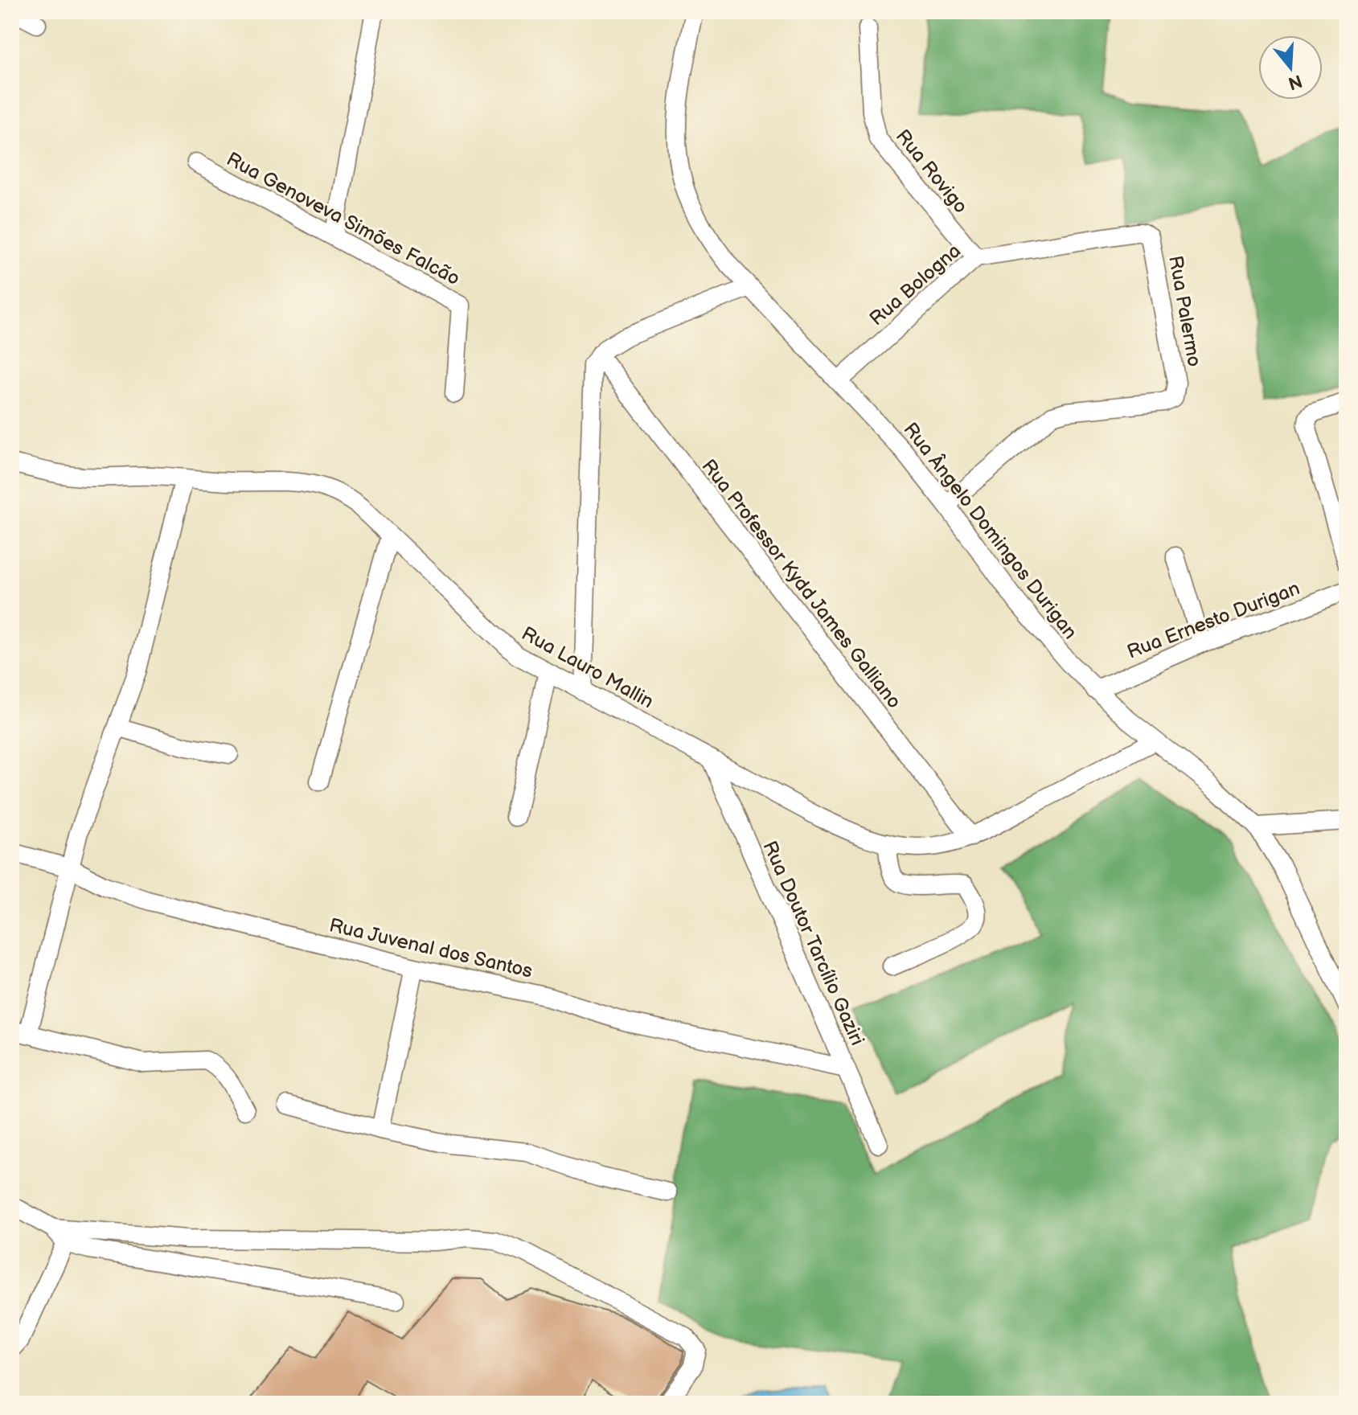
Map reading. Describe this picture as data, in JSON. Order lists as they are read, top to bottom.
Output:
{
  "streets": {
    "street": [
      "Rua Rovigo",
      "Rua Genoveva Simões Falcão",
      "Rua Bologna",
      "Rua Palermo",
      "Rua Ângelo Domingos Durigan",
      "Rua Professor Kydd James Galliano",
      "Rua Ernesto Durigan",
      "Rua Lauro Mallin",
      "Rua Doutor Tarcílio Gaziri",
      "Rua Juvenal dos Santos"
    ]
  },
  "crossings": [
    ["Rua Rovigo", "Rua Bologna"],
    ["Rua Bologna", "Rua Palermo"],
    ["Rua Bologna", "Rua Ângelo Domingos Durigan"],
    ["Rua Palermo", "Rua Ângelo Domingos Durigan"],
    ["Rua Ângelo Domingos Durigan", "Rua Ernesto Durigan"],
    ["Rua Ângelo Domingos Durigan", "Rua Lauro Mallin"],
    ["Rua Professor Kydd James Galliano", "Rua Lauro Mallin"],
    ["Rua Lauro Mallin", "Rua Doutor Tarcílio Gaziri"],
    ["Rua Doutor Tarcílio Gaziri", "Rua Juvenal dos Santos"]
  ],
  "north": "bottom"
}
